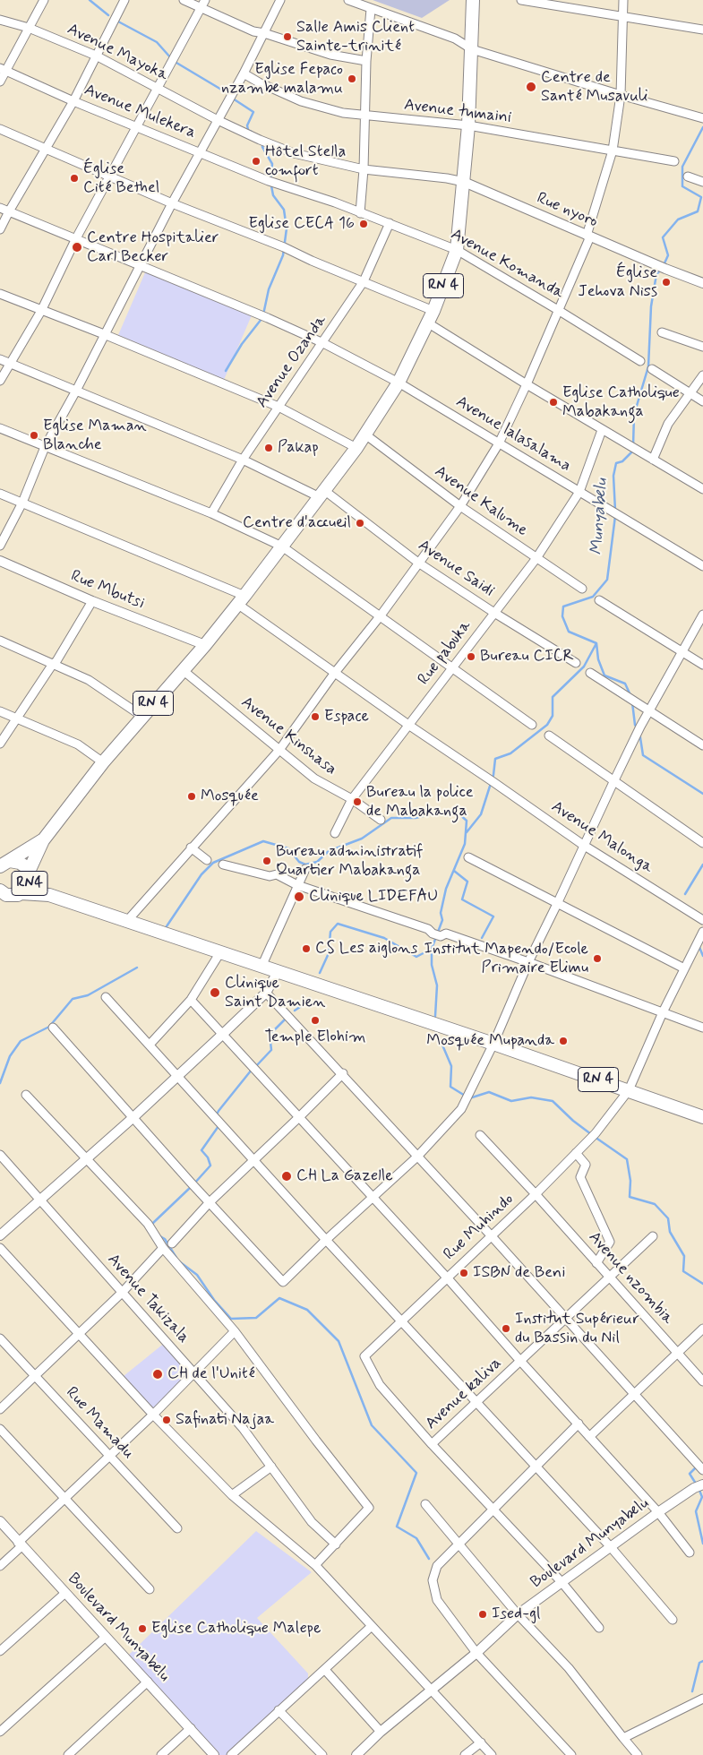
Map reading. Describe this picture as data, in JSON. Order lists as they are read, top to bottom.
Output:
{
  "streets": {
    "highway": ["RN 4", "RN4"],
    "street": [
      "Avenue Mayoka",
      "Avenue Mulekera",
      "Avenue tumaini",
      "Rue nyoro",
      "Avenue Komanda",
      "Avenue Ozanda",
      "Avenue lalasalama",
      "Avenue Kalume",
      "Avenue Saidi",
      "Rue Mbutsi",
      "Rue pabuka",
      "Avenue Kinshasa",
      "Avenue Malonga",
      "Rue Muhindo",
      "Avenue nzombia",
      "Avenue Takizala",
      "Avenue kaliva",
      "Rue Mamadu",
      "Boulevard Munyabelu"
    ]
  },
  "crossings": [
    ["Avenue Mayoka", "Rue nyoro"],
    ["Avenue Mayoka", "RN 4"],
    ["Avenue Mulekera", "Avenue Komanda"],
    ["Avenue tumaini", "RN 4"],
    ["Rue nyoro", "RN 4"],
    ["Avenue Komanda", "RN 4"],
    ["Avenue Komanda", "Avenue Ozanda"],
    ["RN 4", "Avenue lalasalama"],
    ["RN 4", "Avenue Kalume"],
    ["RN 4", "Avenue Saidi"],
    ["RN 4", "Rue Mbutsi"],
    ["RN 4", "Avenue Kinshasa"],
    ["RN 4", "Avenue Malonga"],
    ["RN 4", "RN4"],
    ["RN 4", "Rue Muhindo"],
    ["Avenue Ozanda", "Avenue lalasalama"],
    ["Avenue Ozanda", "Avenue Saidi"],
    ["Avenue lalasalama", "Rue pabuka"],
    ["Avenue Kalume", "Rue pabuka"],
    ["Avenue Saidi", "Rue pabuka"],
    ["Rue pabuka", "Avenue Kinshasa"],
    ["Rue pabuka", "Avenue Malonga"],
    ["Rue Muhindo", "Avenue nzombia"],
    ["Rue Muhindo", "Avenue kaliva"],
    ["Avenue nzombia", "Avenue kaliva"]
  ],
  "water": ["Munyabelu"],
  "places": [
    "Salle Amis Client Sainte-trinité",
    "Eglise Fepaco nzambe malamu",
    "Centre de Santé Musavuli",
    "Hôtel Stella comfort",
    "Église Cité Bethel",
    "Eglise CECA 16",
    "Centre Hospitalier Carl Becker",
    "Église Jehova Niss",
    "Eglise Catholique Mabakanga",
    "Eglise Maman Blanche",
    "Pakap",
    "Centre d'accueil",
    "Bureau CICR",
    "Espace",
    "Mosquée",
    "Bureau la police de Mabakanga",
    "Bureau administratif Quartier Mabakanga",
    "Clinique LIDEFAU",
    "CS Les aiglons",
    "Institut Mapendo/Ecole Primaire Elimu",
    "Clinique Saint Damien",
    "Temple Elohim",
    "Mosquée Mupanda",
    "CH La Gazelle",
    "ISBN de Beni",
    "Institut Supérieur du Bassin du Nil",
    "CH de l'Unité",
    "Safinati Najaa",
    "Ised-gl",
    "Eglise Catholique Malepe"
  ]
}
